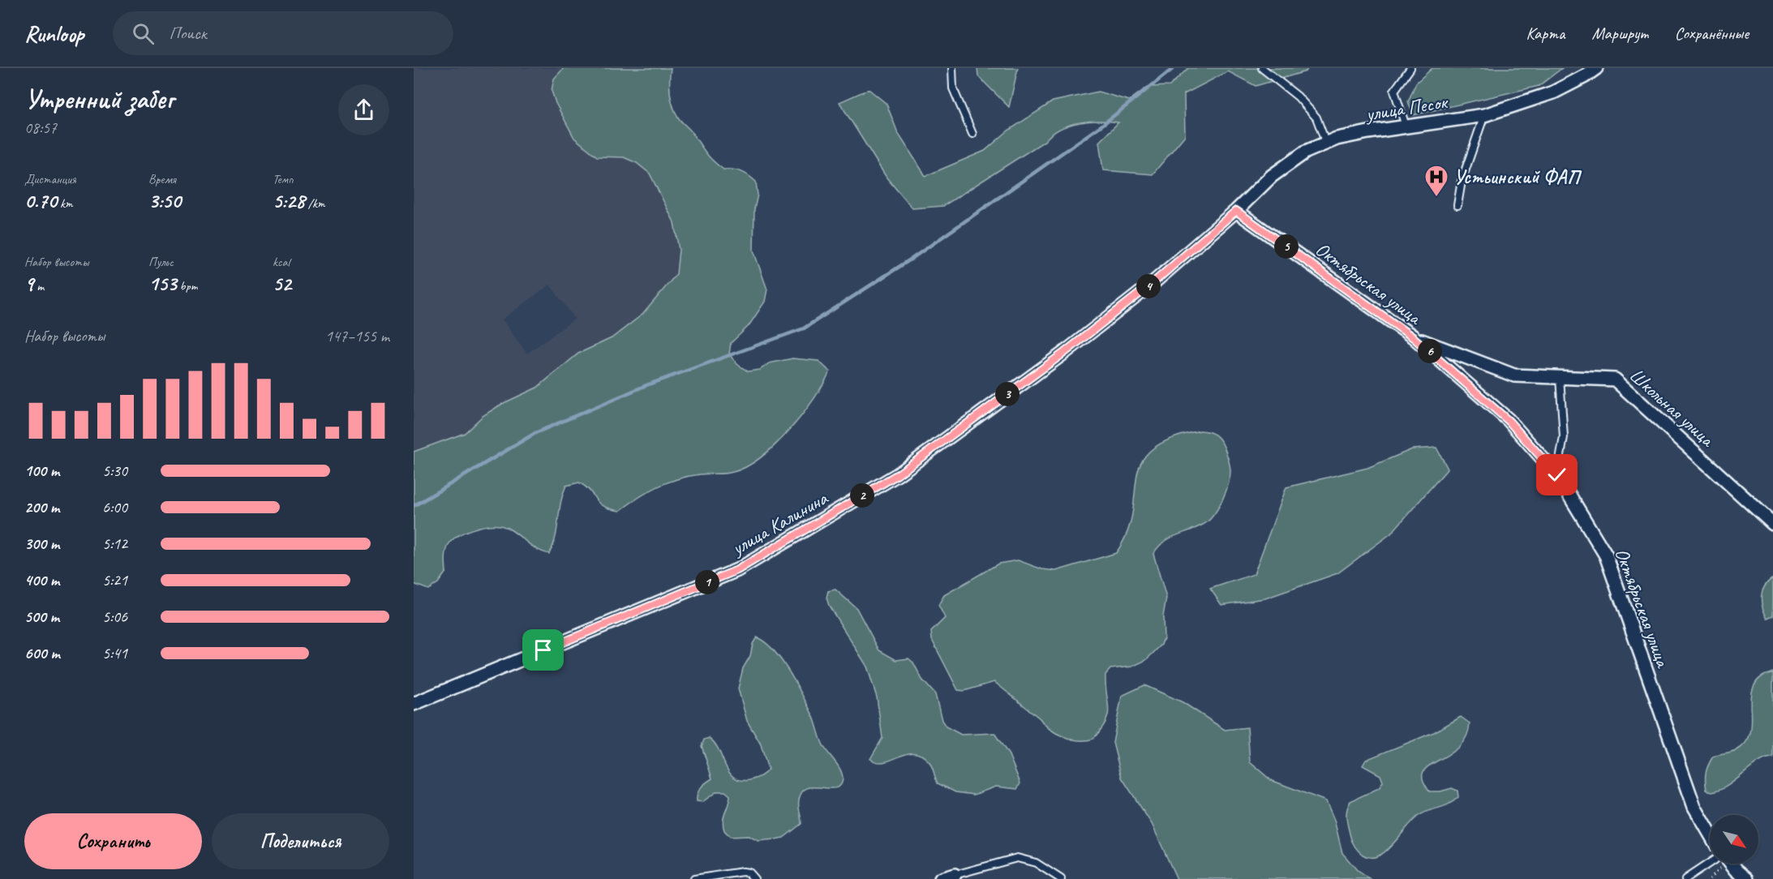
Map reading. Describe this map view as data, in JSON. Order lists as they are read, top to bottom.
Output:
{
  "streets": {
    "street": [
      "улица Песок",
      "Октябрьская улица",
      "Школьная улица",
      "улица Калинина"
    ]
  },
  "crossings": [
    ["улица Песок", "Октябрьская улица"],
    ["улица Песок", "улица Калинина"],
    ["Октябрьская улица", "Школьная улица"],
    ["Октябрьская улица", "улица Калинина"]
  ],
  "places": {
    "hospital": ["Устьинский ФАП"]
  },
  "north": "bottom right",
  "page": {
    "header": "Runloop",
    "search": "Поиск",
    "nav": ["Карта", "Маршрут", "Сохранённые"],
    "heading": ["Утренний забег", "08:57"],
    "stats": [
      ["Дистанция", "0.70 km"],
      ["Время", "3:50"],
      ["Темп", "5:28 /km"],
      ["Набор высоты", "9 m"],
      ["Пульс", "153 bpm"],
      ["kcal", "52"]
    ],
    "pins": [
      "5",
      "4",
      "6",
      "3",
      "2",
      "1"
    ],
    "chart": ["Набор высоты", "147–155 m"],
    "list": [
      {
        "name": "100 m",
        "note": "5:30"
      },
      {
        "name": "200 m",
        "note": "6:00"
      },
      {
        "name": "300 m",
        "note": "5:12"
      },
      {
        "name": "400 m",
        "note": "5:21"
      },
      {
        "name": "500 m",
        "note": "5:06"
      },
      {
        "name": "600 m",
        "note": "5:41"
      }
    ],
    "buttons": ["Сохранить", "Поделиться"]
  }
}
